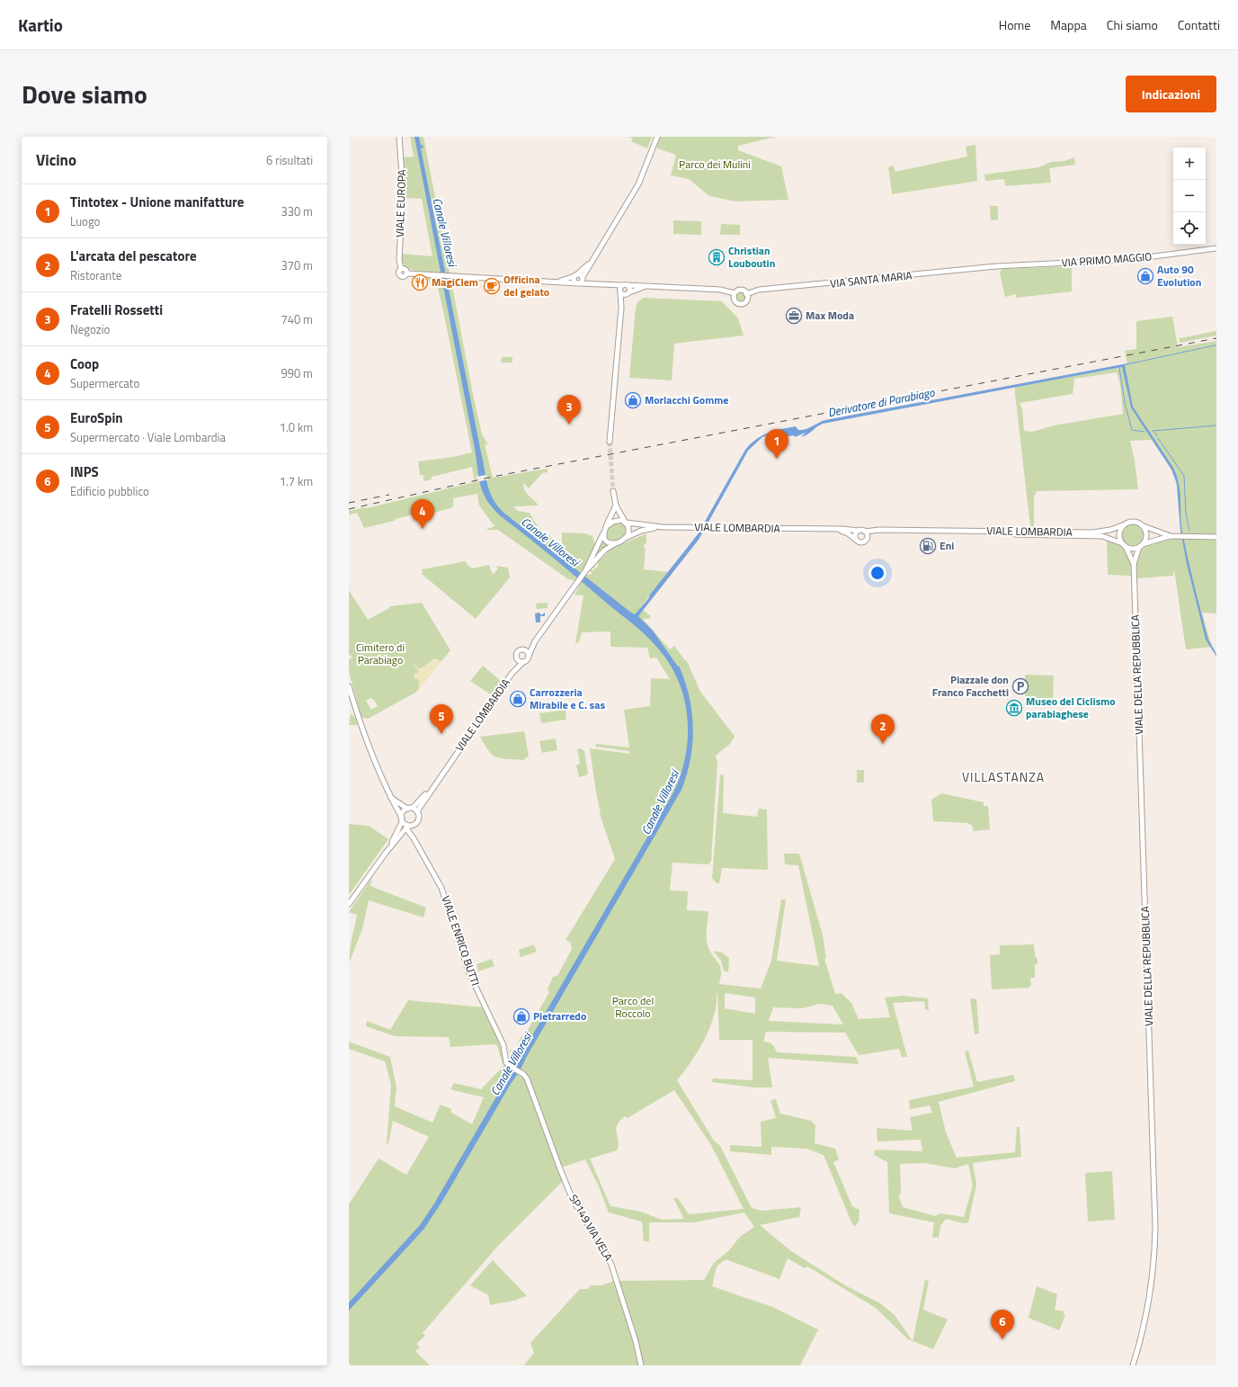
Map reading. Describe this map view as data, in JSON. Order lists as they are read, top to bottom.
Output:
{
  "streets": {
    "street": [
      "VIALE EUROPA",
      "VIA PRIMO MAGGIO",
      "VIA SANTA MARIA",
      "VIALE LOMBARDIA",
      "VIALE DELLA REPUBBLICA",
      "VIALE ENRICO BUTTI",
      "SP149 VIA VELA"
    ]
  },
  "crossings": [
    ["VIALE EUROPA", "VIA SANTA MARIA"],
    ["VIA PRIMO MAGGIO", "VIA SANTA MARIA"],
    ["VIALE LOMBARDIA", "VIALE ENRICO BUTTI"],
    ["VIALE ENRICO BUTTI", "SP149 VIA VELA"]
  ],
  "districts": ["VILLASTANZA"],
  "water": ["Canale Villoresi", "Derivatore di Parabiago"],
  "parks": ["Parco dei Mulini", "Cimitero di Parabiago", "Parco del Roccolo"],
  "places": {
    "building": ["Christian Louboutin"],
    "shop": [
      "Auto 90 Evolution",
      "Morlacchi Gomme",
      "Carrozzeria Mirabile e C. sas",
      "Pietrarredo"
    ],
    "restaurant": ["MagiClem"],
    "cafe": ["Officina del gelato"],
    "office": ["Max Moda"],
    "fuel station": ["Eni"],
    "parking": ["Piazzale don Franco Facchetti"],
    "museum": ["Museo del Ciclismo parabiaghese"]
  },
  "page": {
    "header": "Kartio",
    "nav": [
      "Home",
      "Mappa",
      "Chi siamo",
      "Contatti"
    ],
    "title": "Dove siamo",
    "buttons": "Indicazioni",
    "heading": ["Vicino", "6 risultati"],
    "map_buttons": ["+", "−"],
    "list": [
      {
        "mark": "1",
        "name": "Tintotex - Unione manifatture",
        "note": "Luogo",
        "value": "330 m"
      },
      {
        "mark": "2",
        "name": "L'arcata del pescatore",
        "note": "Ristorante",
        "value": "370 m"
      },
      {
        "mark": "3",
        "name": "Fratelli Rossetti",
        "note": "Negozio",
        "value": "740 m"
      },
      {
        "mark": "4",
        "name": "Coop",
        "note": "Supermercato",
        "value": "990 m"
      },
      {
        "mark": "5",
        "name": "EuroSpin",
        "note": "Supermercato · Viale Lombardia",
        "value": "1.0 km"
      },
      {
        "mark": "6",
        "name": "INPS",
        "note": "Edificio pubblico",
        "value": "1.7 km"
      }
    ],
    "pins": [
      "3",
      "1",
      "4",
      "5",
      "2",
      "6"
    ]
  }
}
